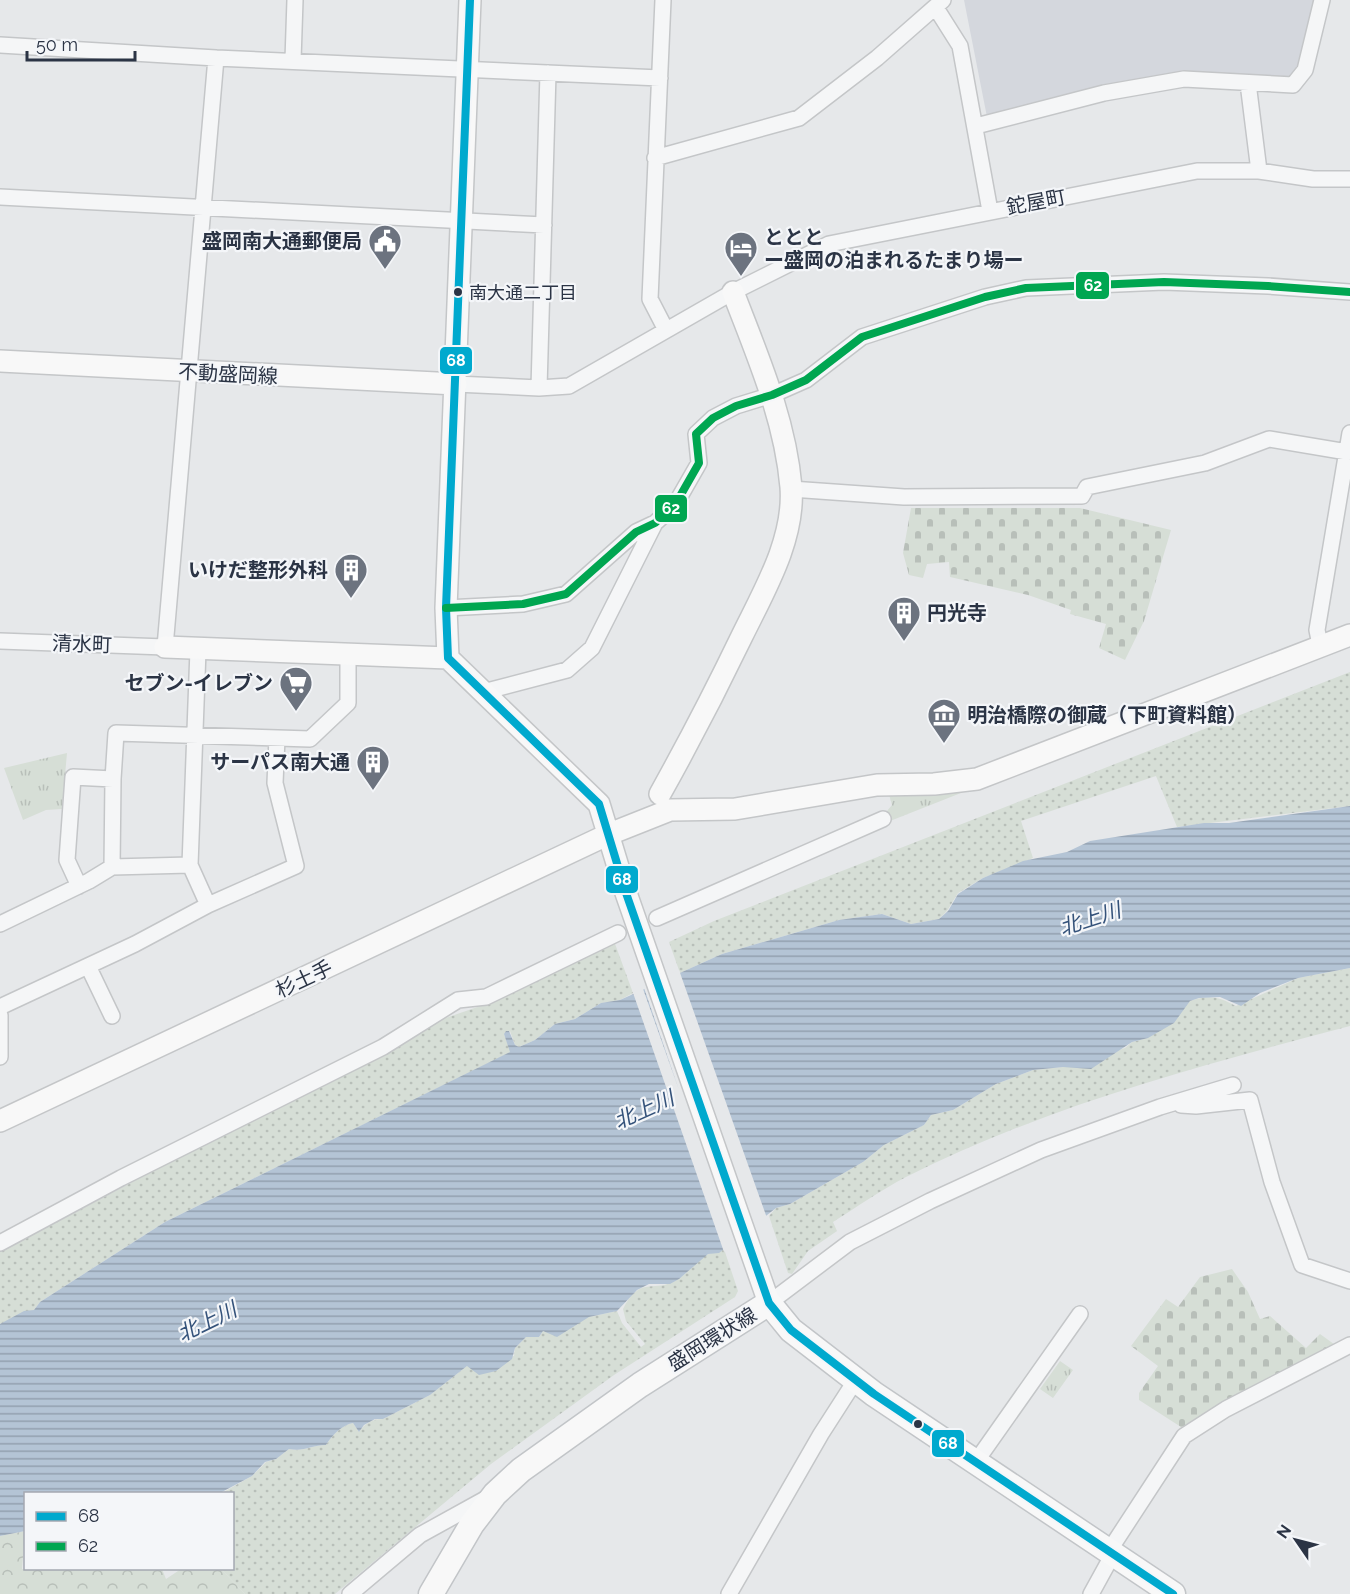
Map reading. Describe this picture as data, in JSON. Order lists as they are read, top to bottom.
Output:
{
  "streets": {
    "main road": ["盛岡環状線"],
    "street": [
      "鉈屋町",
      "不動盛岡線",
      "清水町",
      "杉土手"
    ]
  },
  "crossings": [
    ["鉈屋町", "不動盛岡線"]
  ],
  "water": ["北上川"],
  "places": {
    "public building": ["盛岡南大通郵便局"],
    "hotel": ["ととと ー盛岡の泊まれるたまり場ー"],
    "other": ["南大通二丁目"],
    "building": ["いけだ整形外科", "円光寺", "サーパス南大通"],
    "supermarket": ["セブン-イレブン"],
    "museum": ["明治橋際の御蔵（下町資料館）"]
  },
  "lines": ["transit line 68", "transit line 62"],
  "legend": ["68", "62"],
  "scale_bar": "50 m",
  "north": "top left"
}
